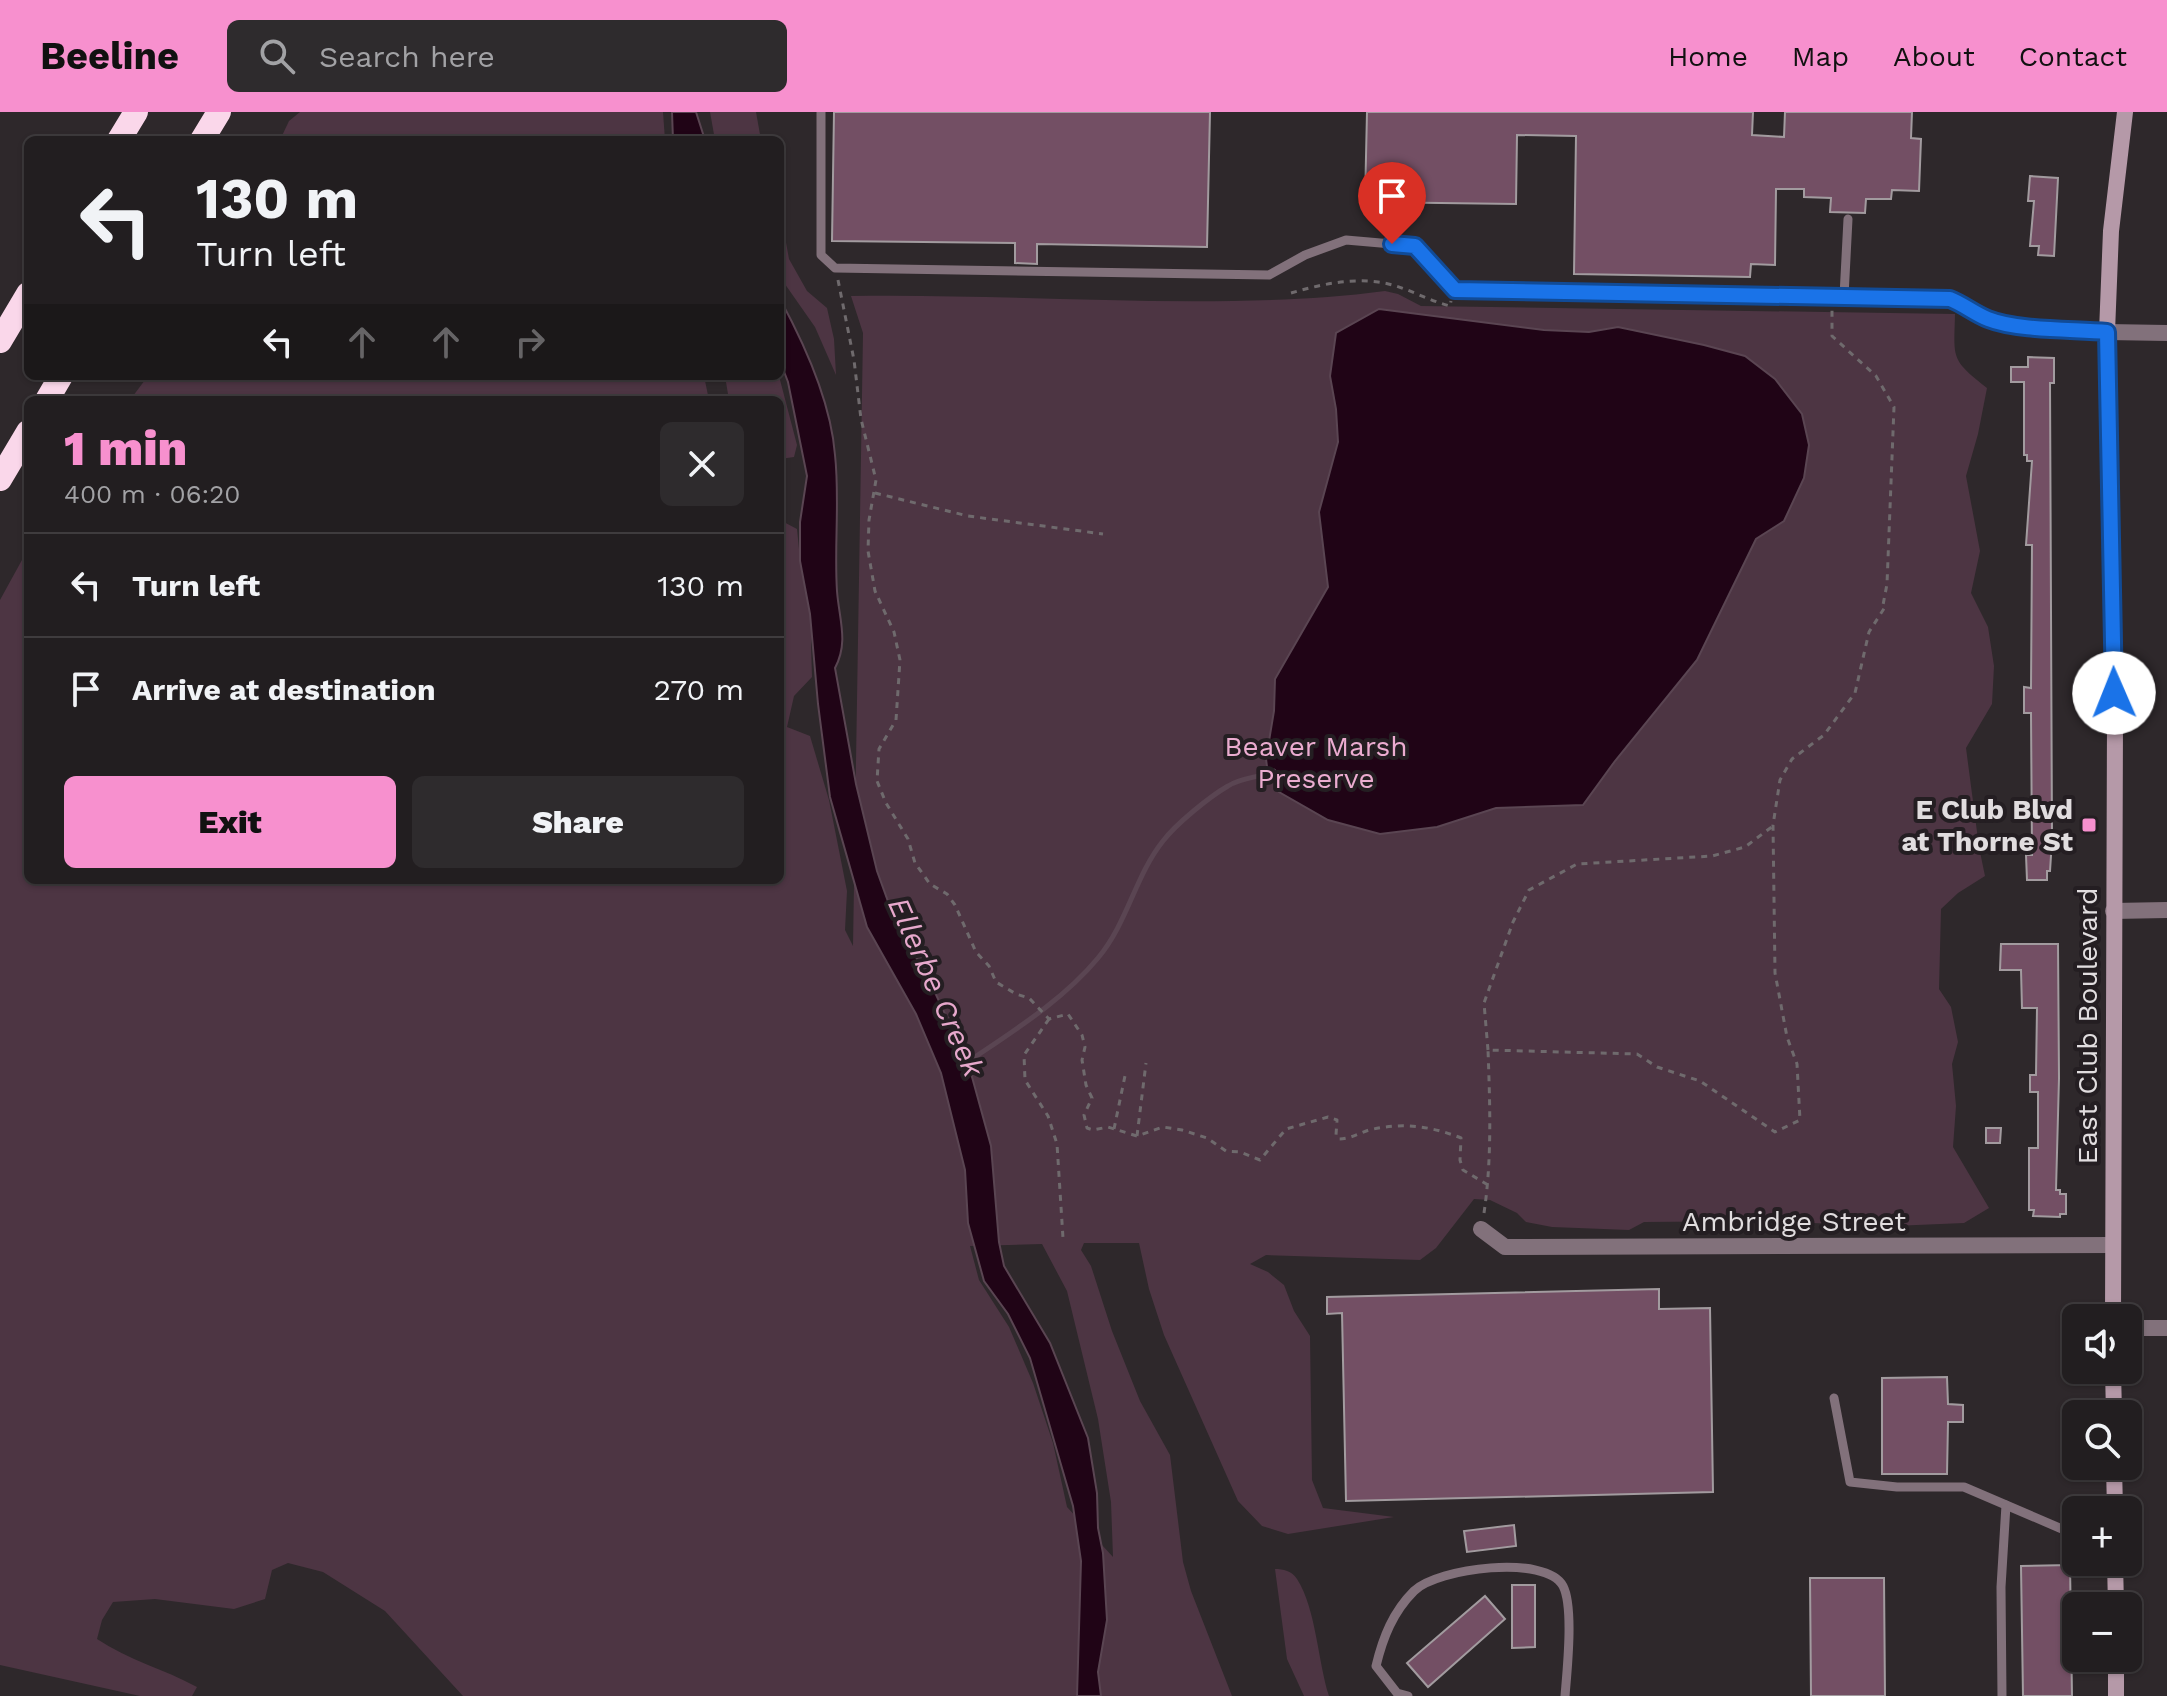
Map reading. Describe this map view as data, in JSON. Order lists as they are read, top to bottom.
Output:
{
  "streets": {
    "street": ["East Club Boulevard", "Ambridge Street"]
  },
  "crossings": [
    ["East Club Boulevard", "Ambridge Street"]
  ],
  "water": ["Ellerbe Creek"],
  "parks": ["Beaver Marsh Preserve"],
  "places": {
    "transit": ["E Club Blvd at Thorne St"]
  },
  "page": {
    "header": "Beeline",
    "search": "Search here",
    "nav": [
      "Home",
      "Map",
      "About",
      "Contact"
    ],
    "turn": ["130 m", "Turn left"],
    "heading": ["1 min", "400 m · 06:20"],
    "list": [
      {
        "name": "Turn left",
        "value": "130 m"
      },
      {
        "name": "Arrive at destination",
        "value": "270 m"
      }
    ],
    "buttons": ["Exit", "Share"],
    "map_buttons": ["+", "−"]
  }
}
